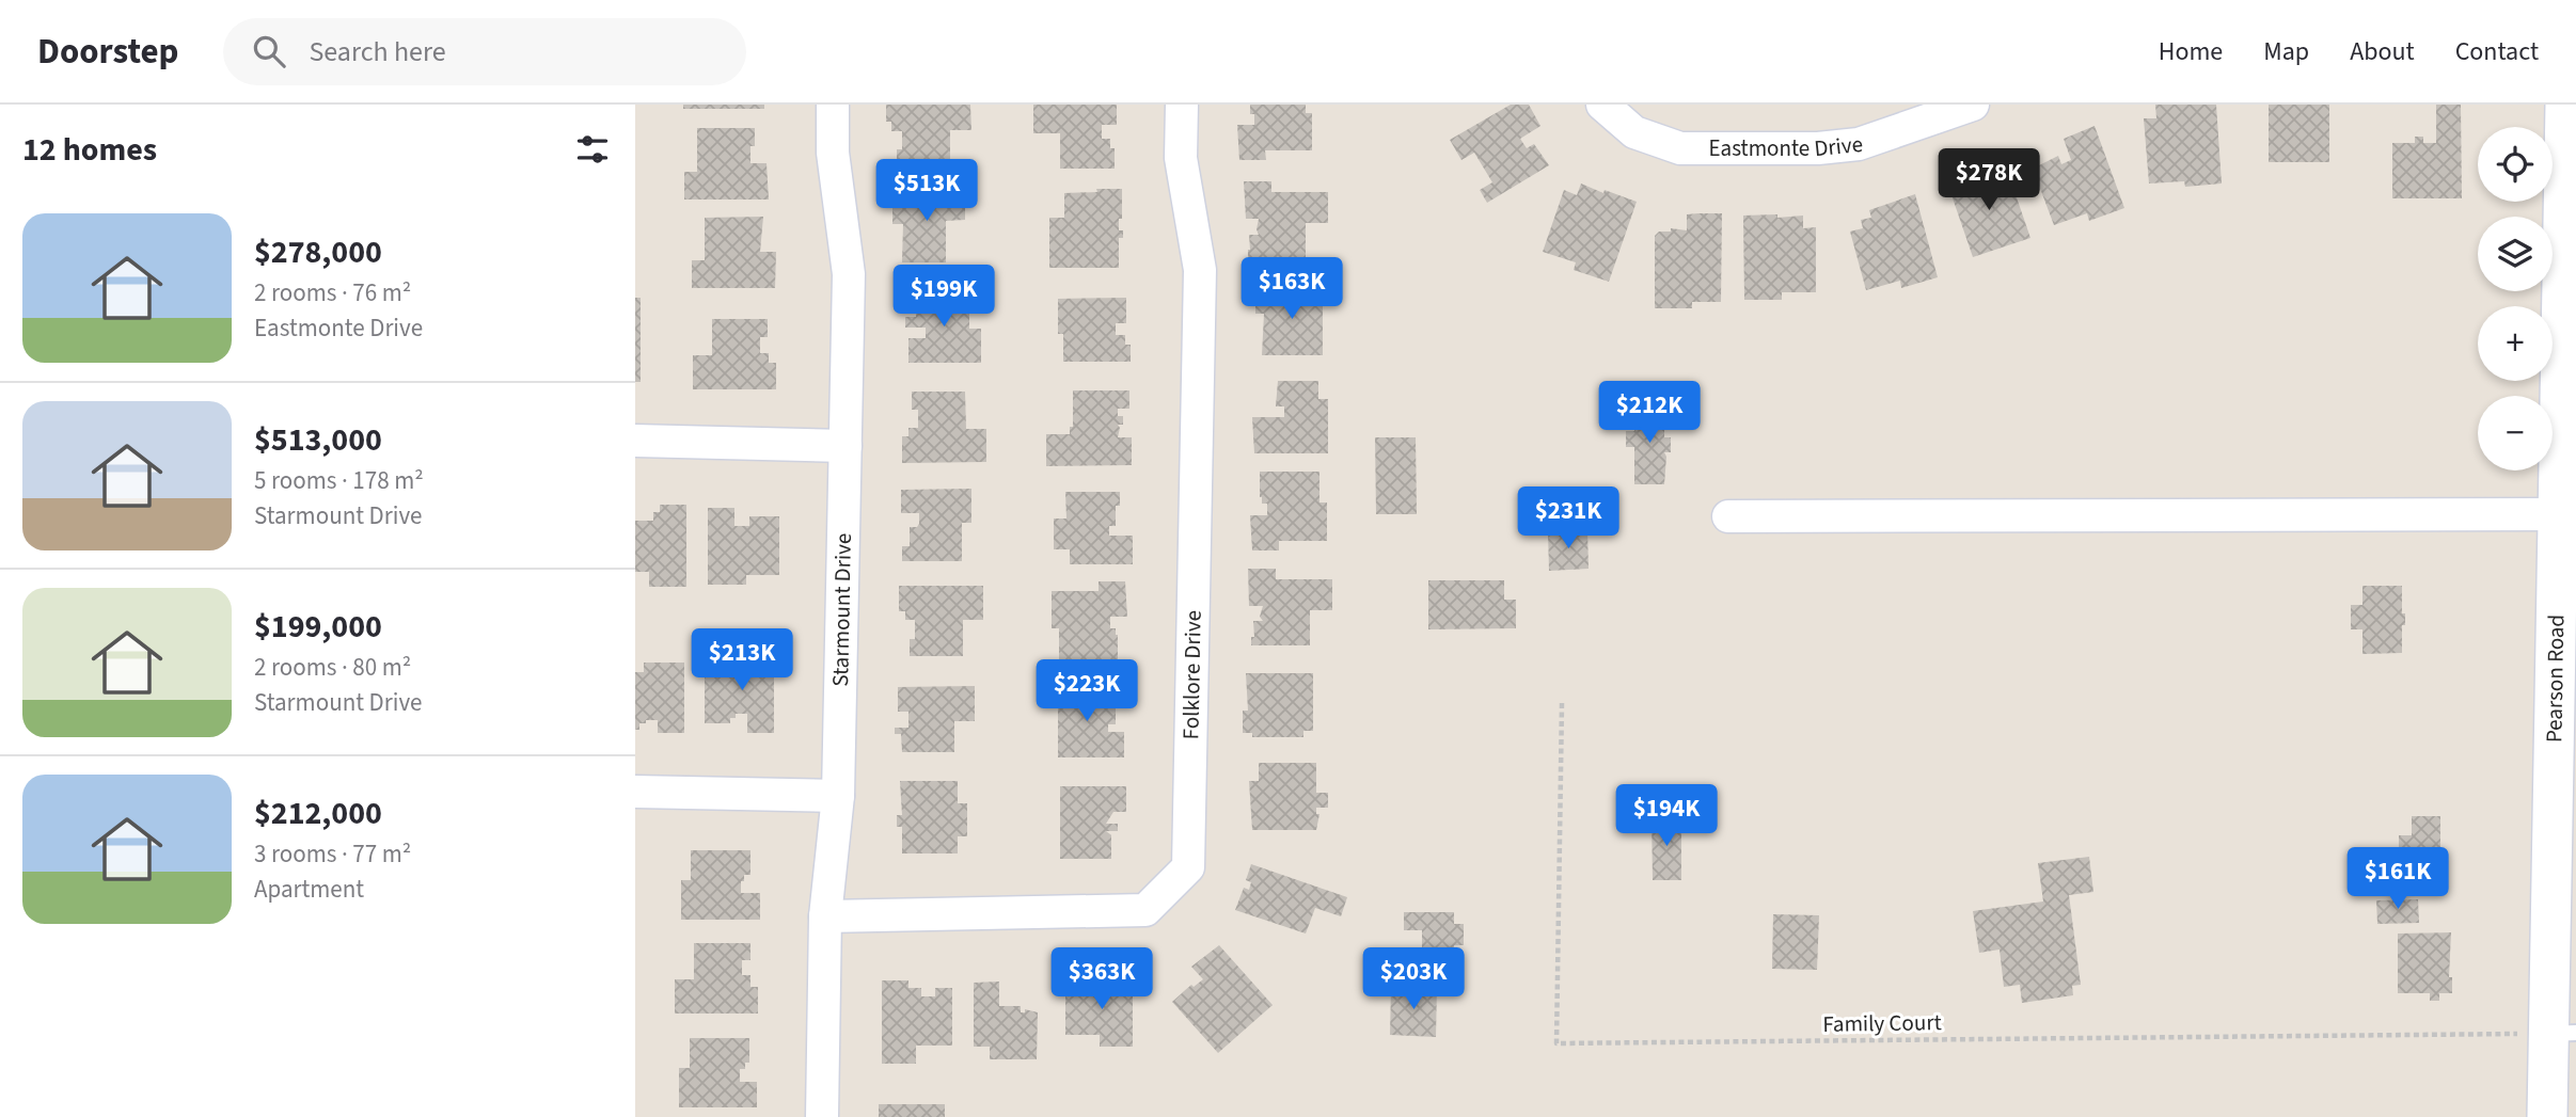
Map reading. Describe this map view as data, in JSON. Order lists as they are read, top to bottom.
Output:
{
  "streets": {
    "street": [
      "Eastmonte Drive",
      "Starmount Drive",
      "Folklore Drive",
      "Pearson Road"
    ],
    "path": ["Family Court"]
  },
  "crossings": [
    ["Starmount Drive", "Folklore Drive"],
    ["Pearson Road", "Family Court"]
  ],
  "page": {
    "header": "Doorstep",
    "search": "Search here",
    "nav": [
      "Home",
      "Map",
      "About",
      "Contact"
    ],
    "heading": "12 homes",
    "map_buttons": ["+", "−"],
    "price": [
      "$278K",
      "$513K",
      "$163K",
      "$199K",
      "$212K",
      "$231K",
      "$213K",
      "$223K",
      "$194K",
      "$161K",
      "$363K",
      "$203K"
    ],
    "list": [
      {
        "name": "$278,000",
        "note": "2 rooms · 76 m² · Eastmonte Drive"
      },
      {
        "name": "$513,000",
        "note": "5 rooms · 178 m² · Starmount Drive"
      },
      {
        "name": "$199,000",
        "note": "2 rooms · 80 m² · Starmount Drive"
      },
      {
        "name": "$212,000",
        "note": "3 rooms · 77 m² · Apartment"
      }
    ]
  }
}
